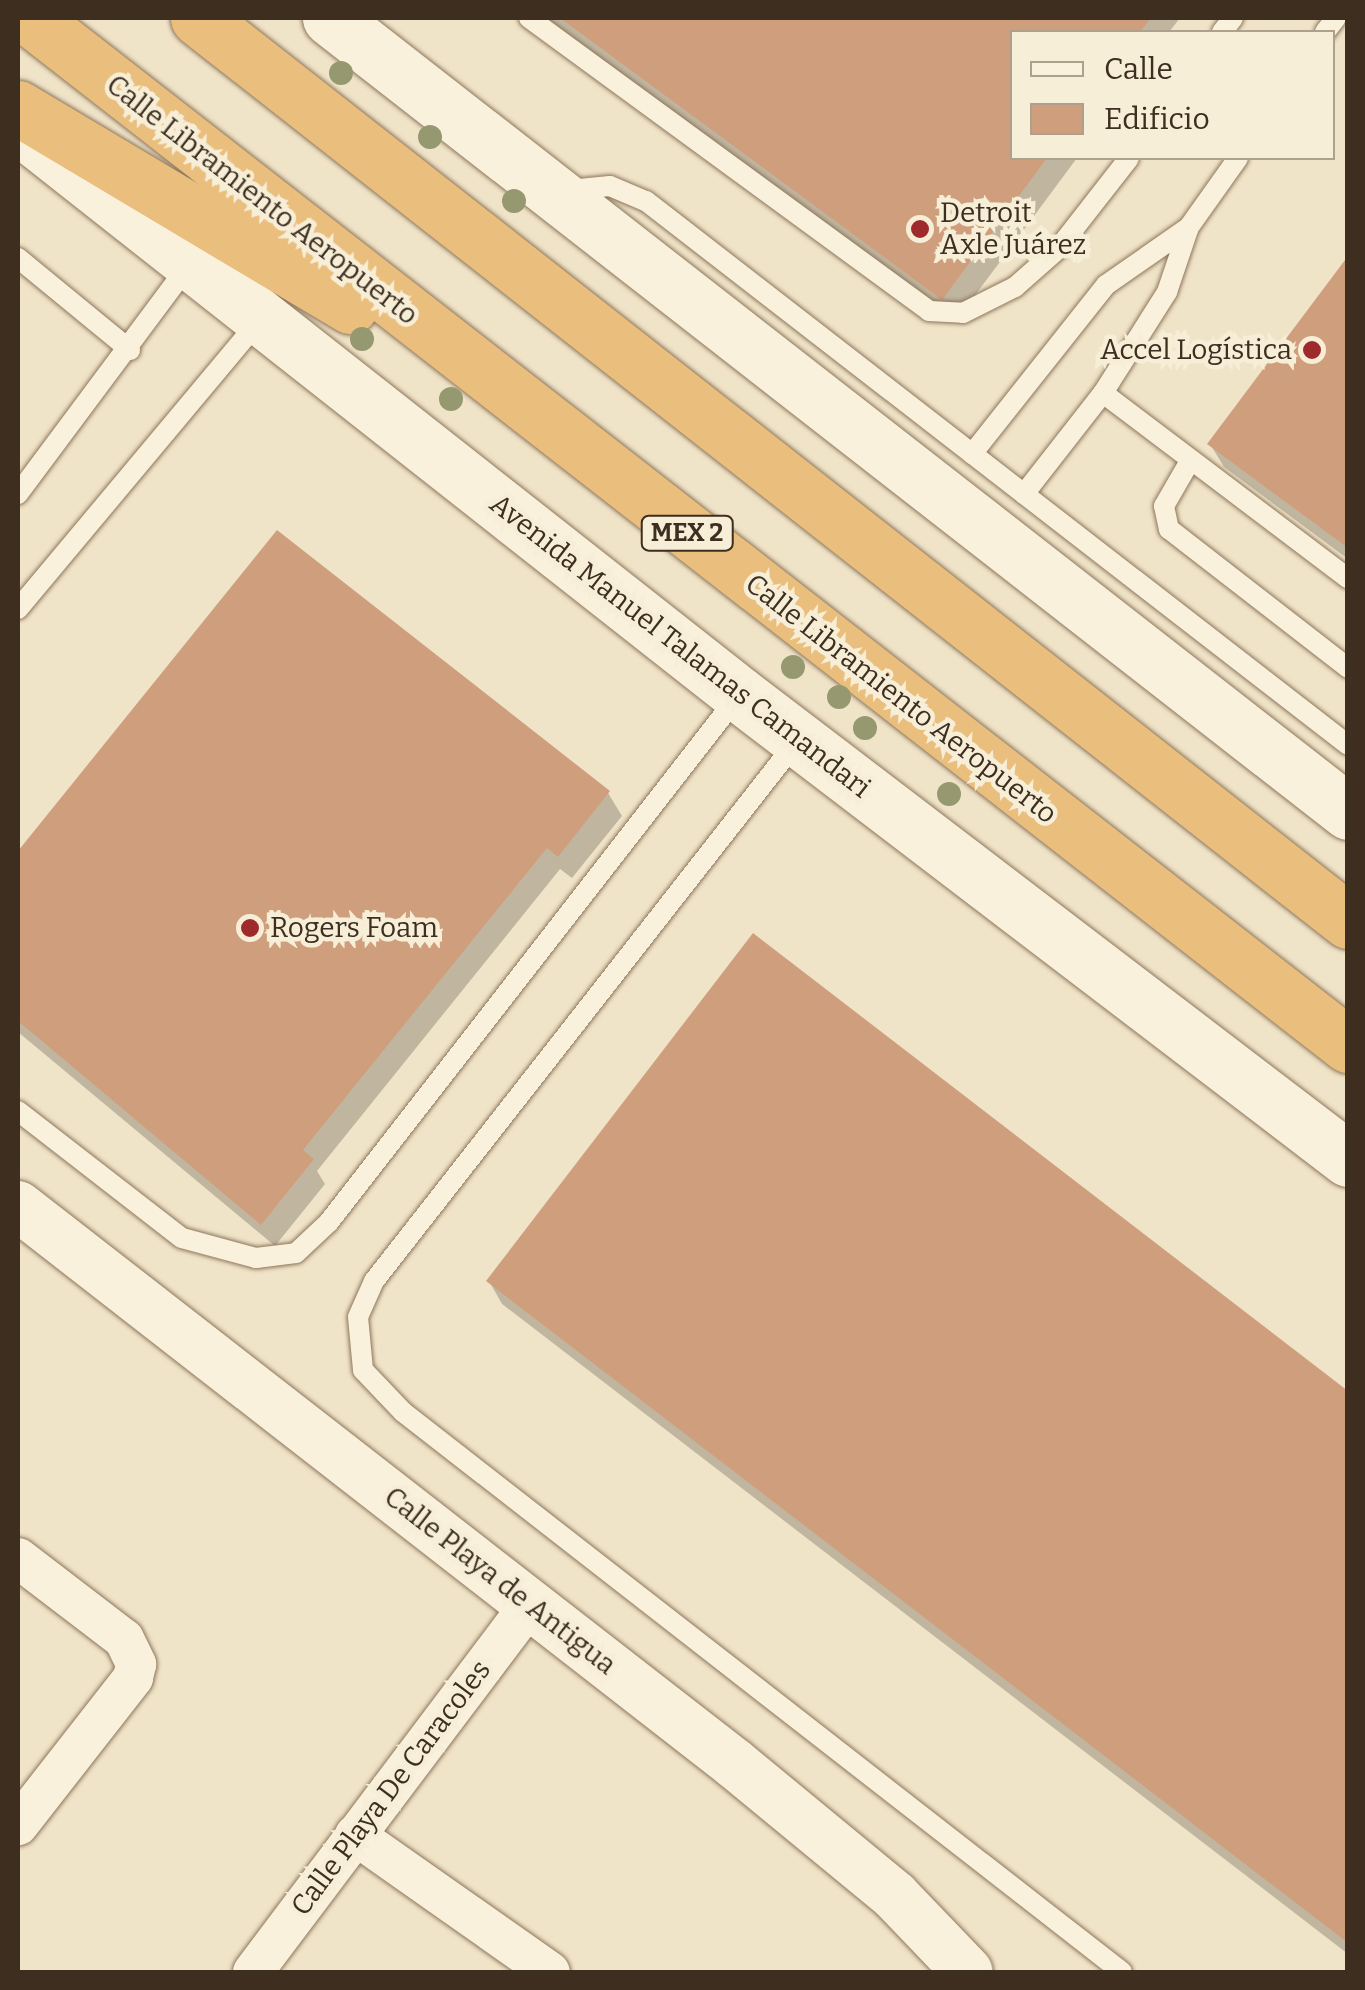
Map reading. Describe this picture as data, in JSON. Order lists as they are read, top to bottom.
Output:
{
  "streets": {
    "highway": ["Calle Libramiento Aeropuerto", "MEX 2"],
    "main road": ["Avenida Manuel Talamas Camandari"],
    "street": ["Calle Playa de Antigua", "Calle Playa De Caracoles"]
  },
  "crossings": [
    ["Calle Playa de Antigua", "Calle Playa De Caracoles"]
  ],
  "places": ["Detroit Axle Juárez", "Accel Logística", "Rogers Foam"],
  "legend": ["Calle", "Edificio"]
}
